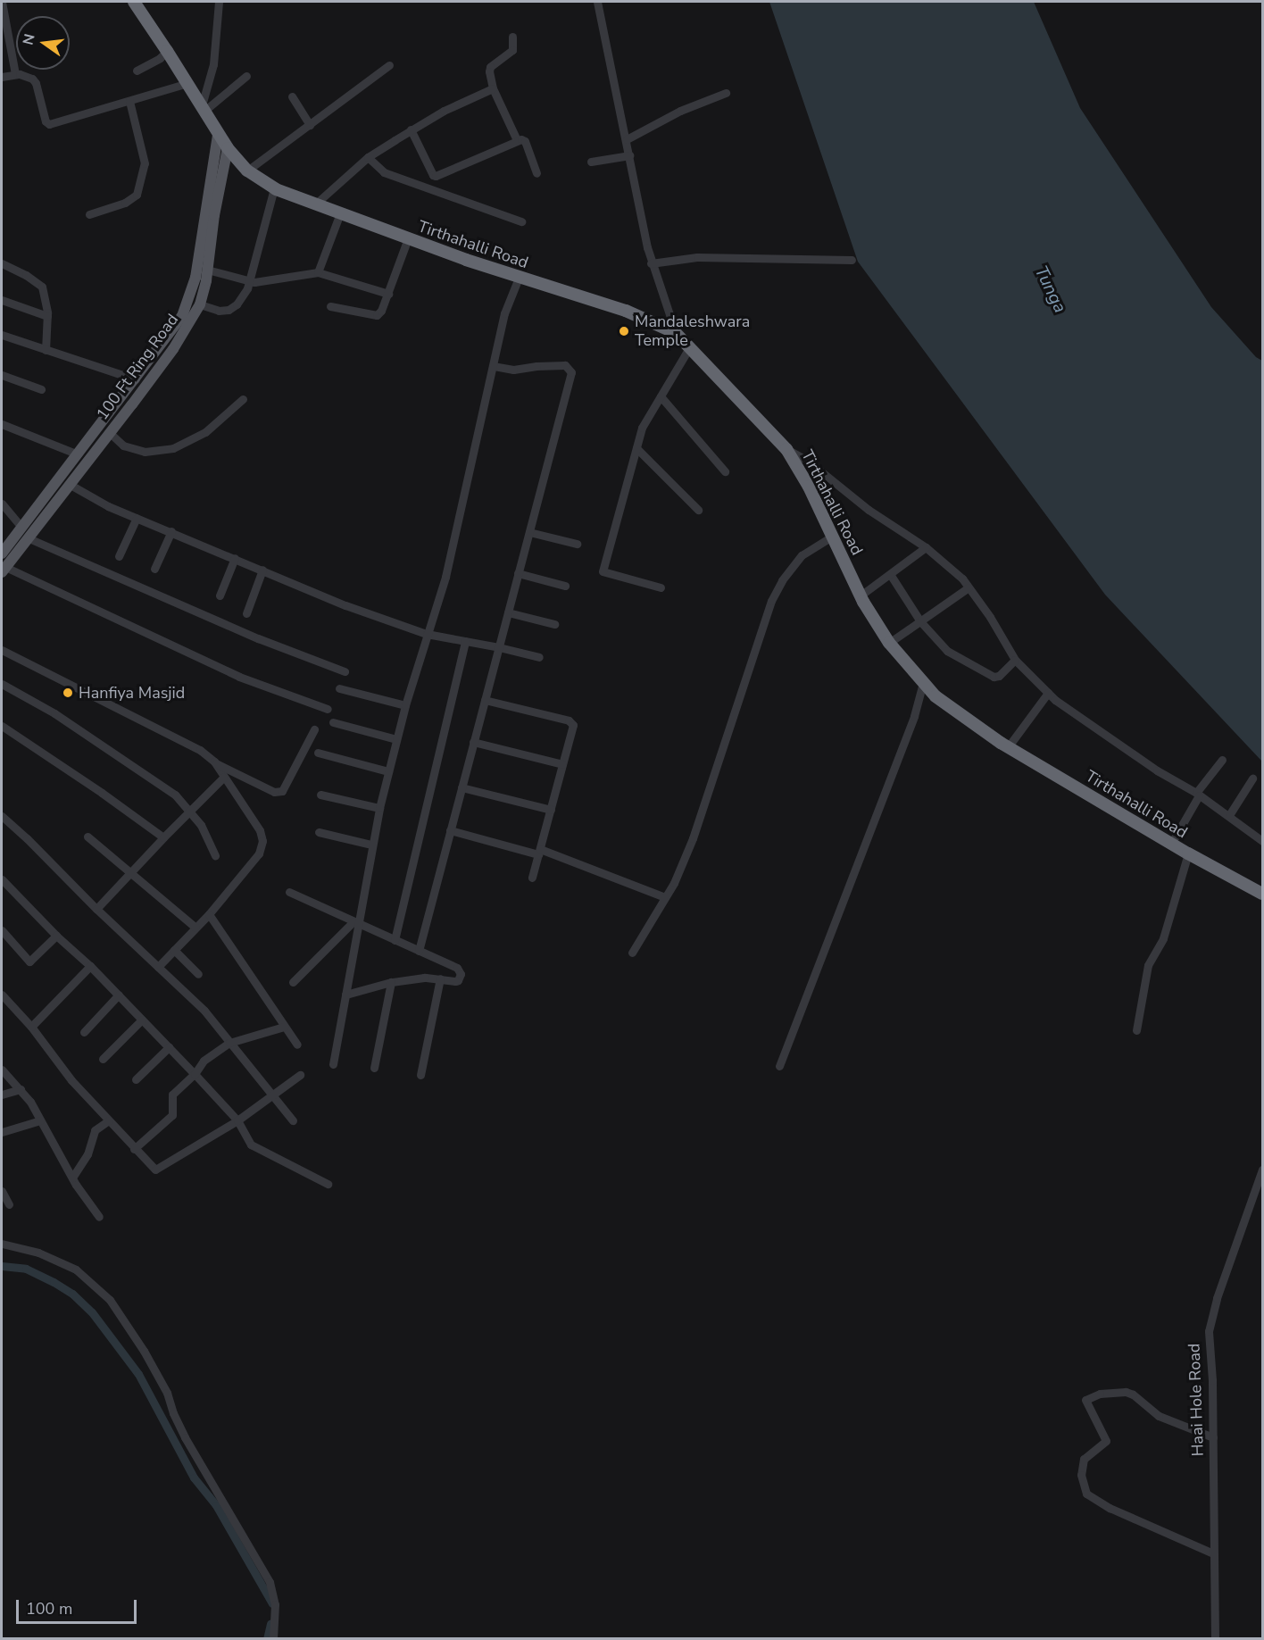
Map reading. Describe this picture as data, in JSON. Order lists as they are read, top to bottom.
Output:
{
  "streets": {
    "highway": ["Tirthahalli Road"],
    "main road": ["100 Ft Ring Road"],
    "street": ["Haai Hole Road"]
  },
  "crossings": [
    ["Tirthahalli Road", "100 Ft Ring Road"]
  ],
  "water": ["Tunga"],
  "places": ["Mandaleshwara Temple", "Hanfiya Masjid"],
  "scale_bar": "100 m",
  "north": "left"
}
